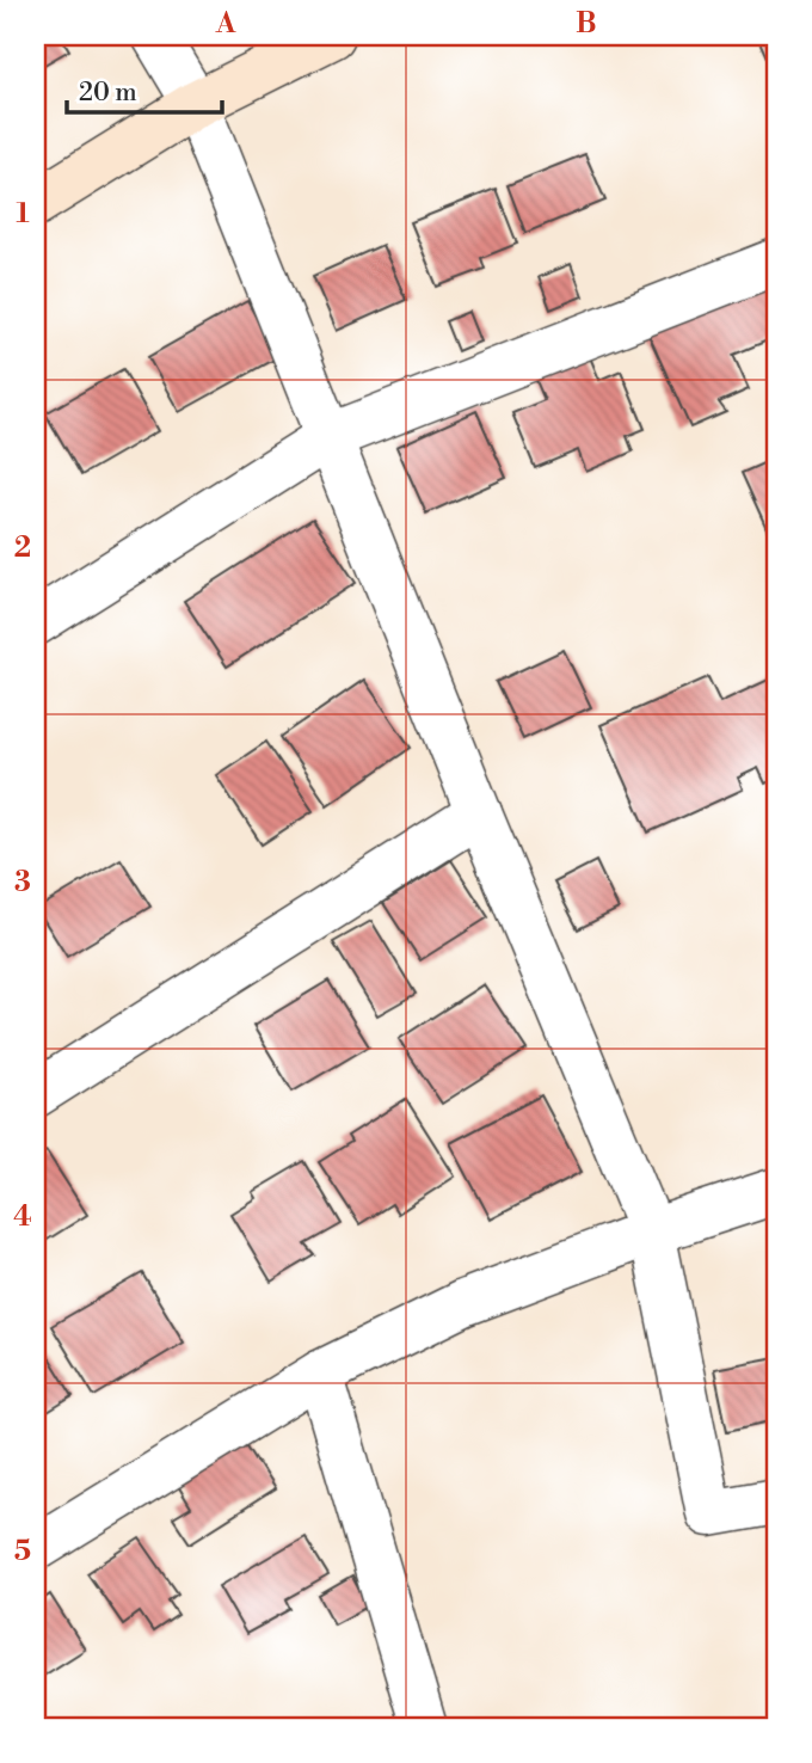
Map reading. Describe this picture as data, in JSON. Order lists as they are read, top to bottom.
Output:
{
  "scale_bar": "20 m",
  "grid": {
    "columns": ["A", "B"],
    "rows": [
      "1",
      "2",
      "3",
      "4",
      "5"
    ]
  }
}
